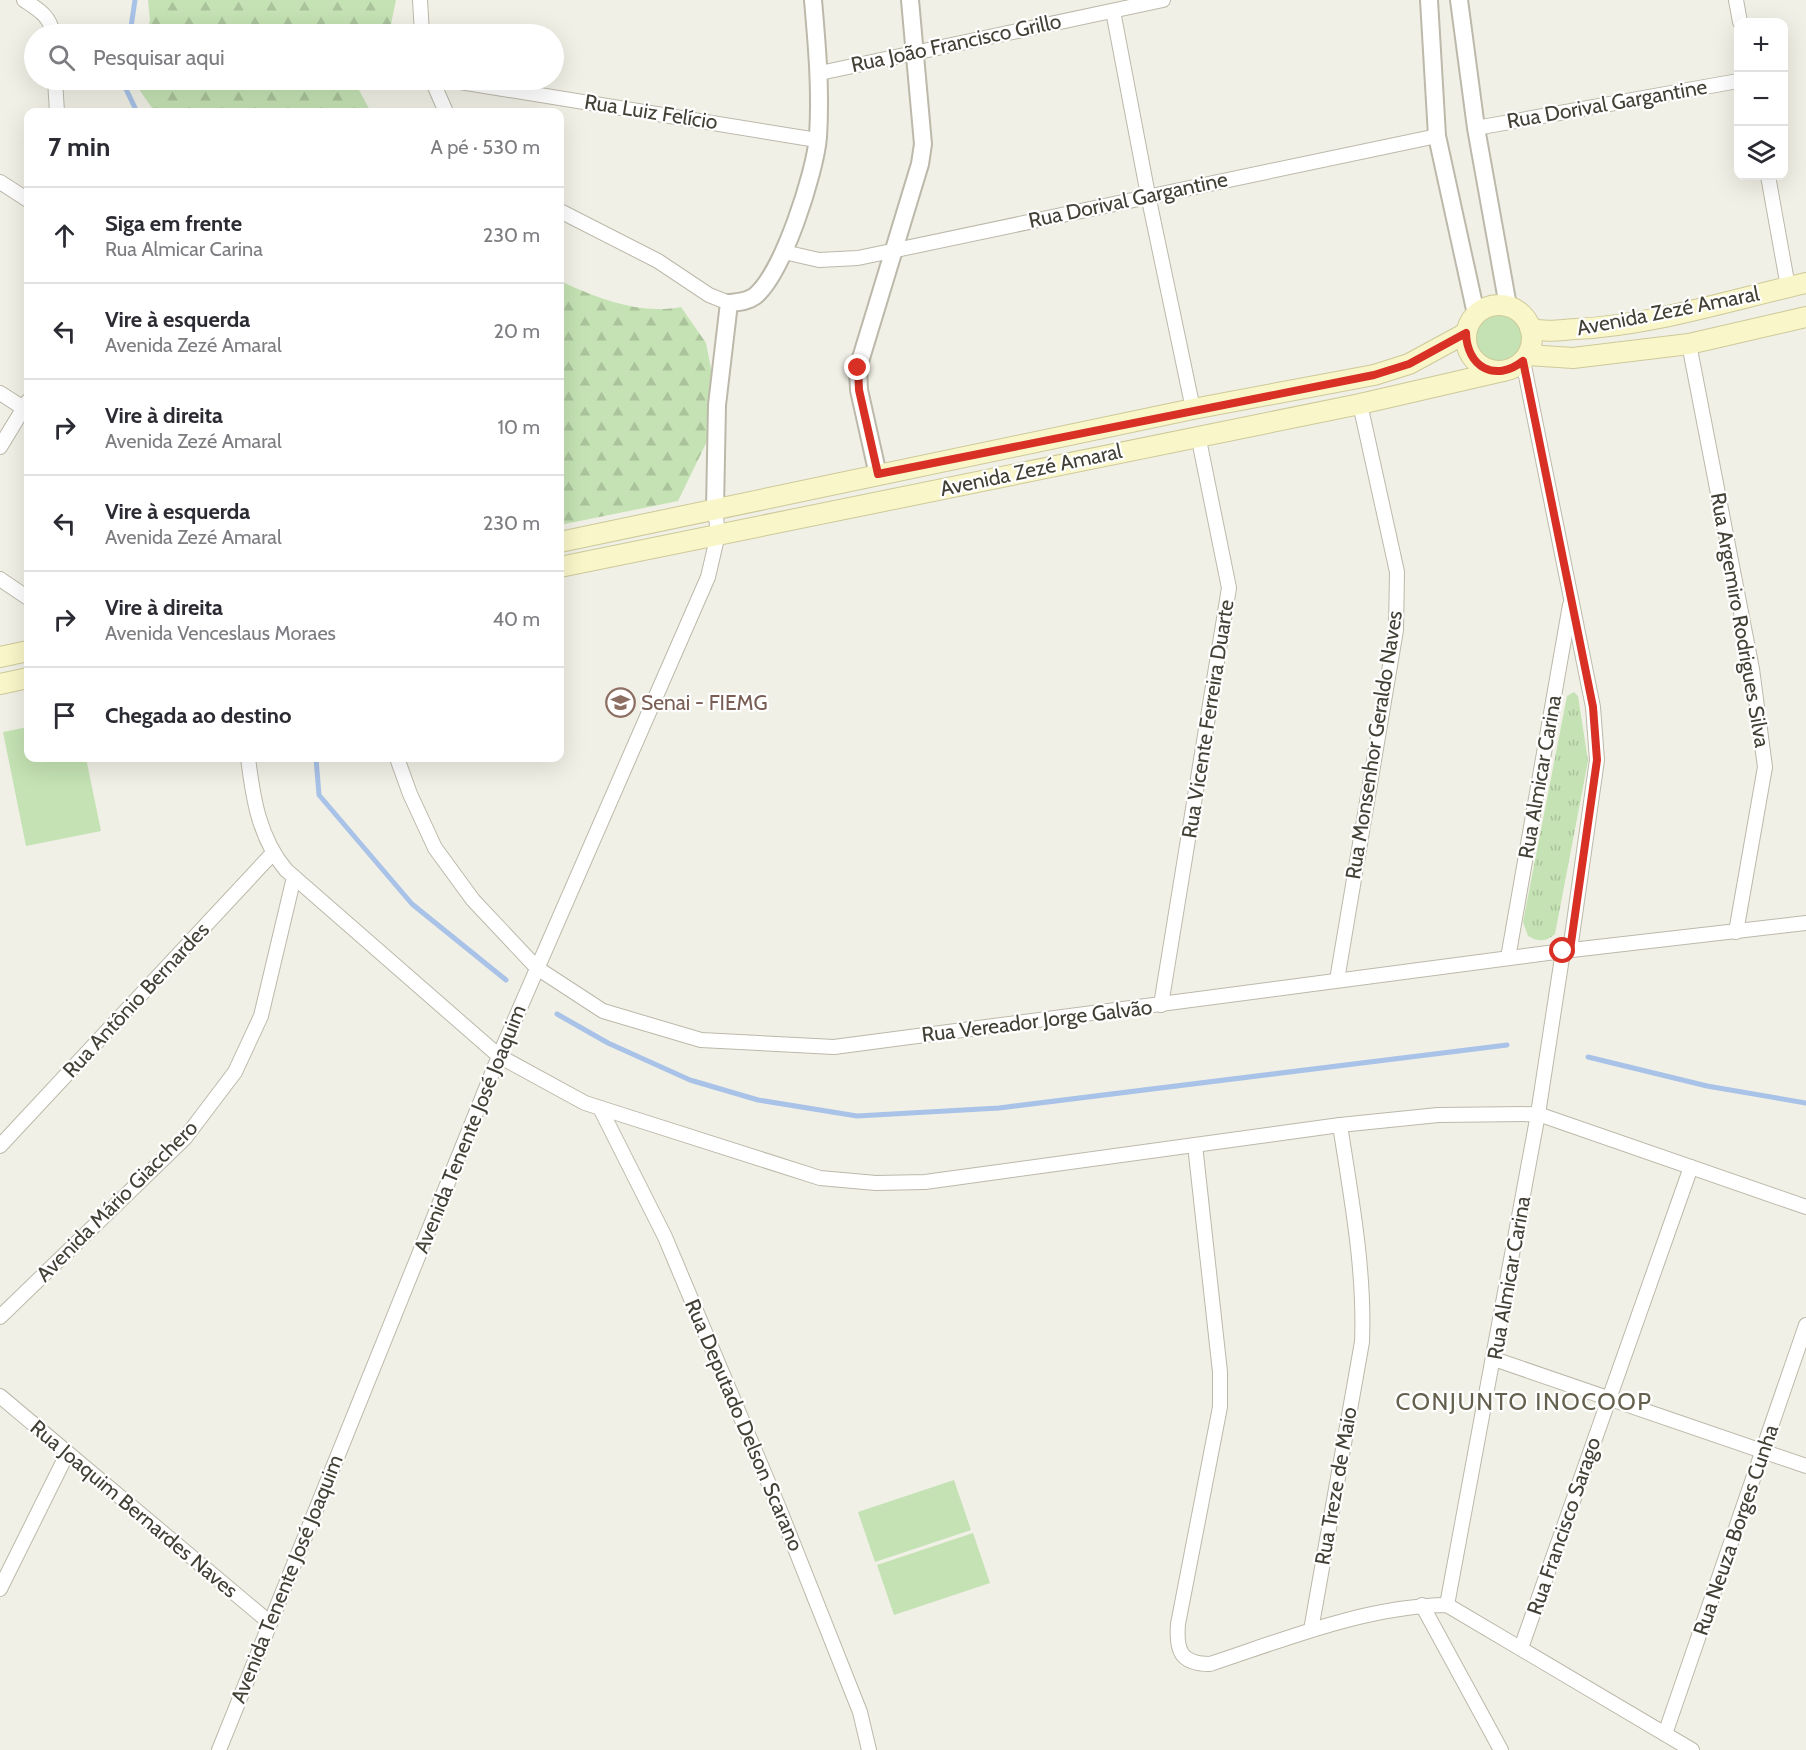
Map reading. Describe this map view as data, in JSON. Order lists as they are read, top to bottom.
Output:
{
  "streets": {
    "main road": ["Avenida Zezé Amaral"],
    "street": [
      "Rua João Francisco Grillo",
      "Rua Dorival Gargantine",
      "Rua Luiz Felício",
      "Rua Argemiro Rodrigues Silva",
      "Rua Vicente Ferreira Duarte",
      "Rua Monsenhor Geraldo Naves",
      "Rua Almicar Carina",
      "Rua Antônio Bernardes",
      "Rua Vereador Jorge Galvão",
      "Avenida Tenente José Joaquim",
      "Avenida Mário Giacchero",
      "Rua Deputado Delson Scarano",
      "Rua Treze de Maio",
      "Rua Joaquim Bernardes Naves",
      "Rua Francisco Sarago",
      "Rua Neuza Borges Cunha"
    ]
  },
  "crossings": [
    ["Avenida Zezé Amaral", "Rua Argemiro Rodrigues Silva"],
    ["Avenida Zezé Amaral", "Rua Vicente Ferreira Duarte"],
    ["Avenida Zezé Amaral", "Rua Monsenhor Geraldo Naves"],
    ["Avenida Zezé Amaral", "Rua Almicar Carina"],
    ["Avenida Zezé Amaral", "Avenida Tenente José Joaquim"],
    ["Rua Argemiro Rodrigues Silva", "Rua Vereador Jorge Galvão"],
    ["Rua Vicente Ferreira Duarte", "Rua Vereador Jorge Galvão"],
    ["Rua Monsenhor Geraldo Naves", "Rua Vereador Jorge Galvão"],
    ["Rua Almicar Carina", "Rua Vereador Jorge Galvão"],
    ["Rua Vereador Jorge Galvão", "Avenida Tenente José Joaquim"],
    ["Avenida Tenente José Joaquim", "Rua Joaquim Bernardes Naves"]
  ],
  "districts": ["CONJUNTO INOCOOP"],
  "places": {
    "school or university": ["Senai - FIEMG"]
  },
  "page": {
    "map_buttons": ["+", "−"],
    "search": "Pesquisar aqui",
    "heading": ["7 min", "A pé · 530 m"],
    "list": [
      ["Siga em frente", "Rua Almicar Carina", "230 m"],
      ["Vire à esquerda", "Avenida Zezé Amaral", "20 m"],
      ["Vire à direita", "Avenida Zezé Amaral", "10 m"],
      ["Vire à esquerda", "Avenida Zezé Amaral", "230 m"],
      ["Vire à direita", "Avenida Venceslaus Moraes", "40 m"],
      "Chegada ao destino"
    ]
  }
}
